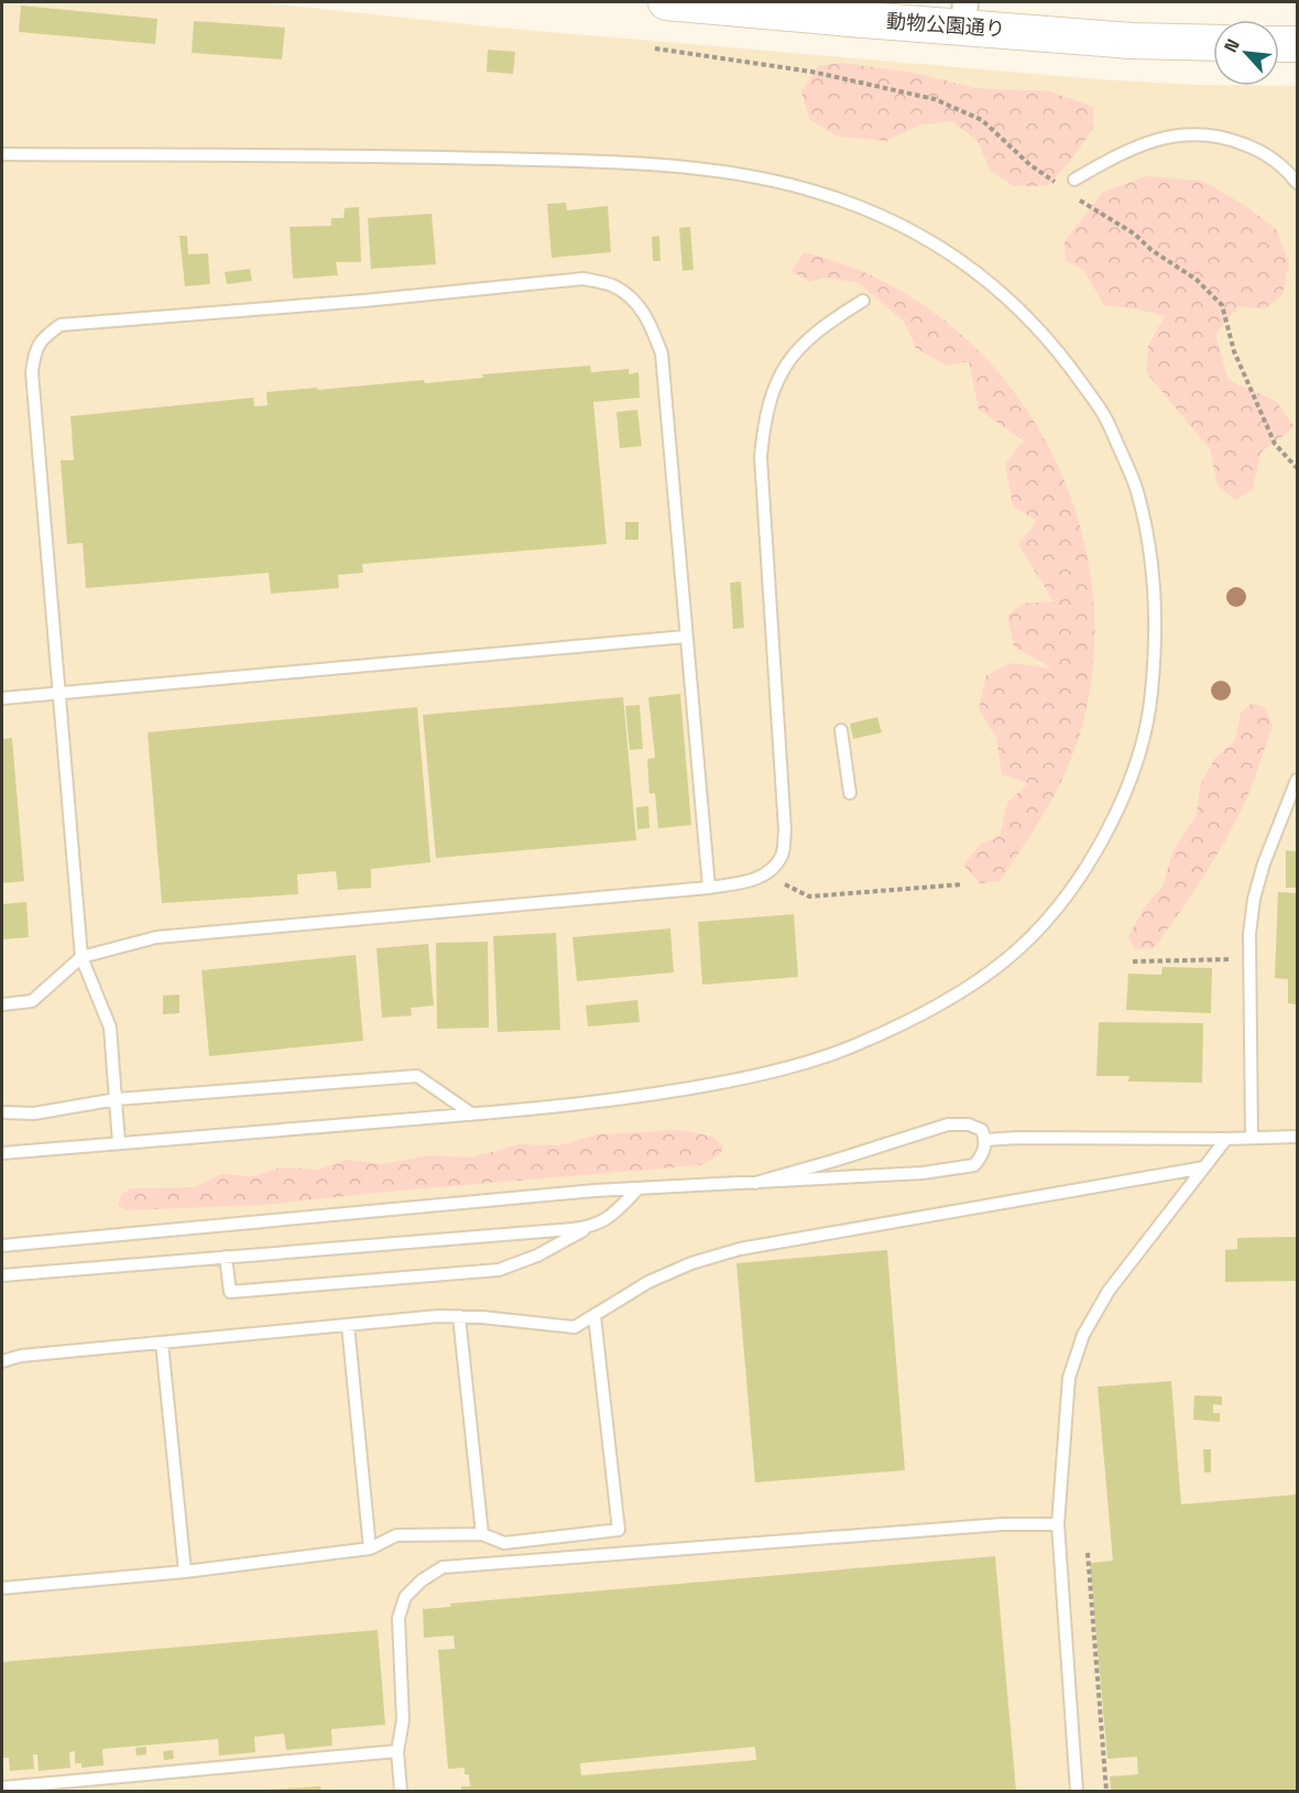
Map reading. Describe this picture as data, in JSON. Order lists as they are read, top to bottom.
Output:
{
  "streets": {
    "street": ["動物公園通り"]
  },
  "north": "top left"
}
